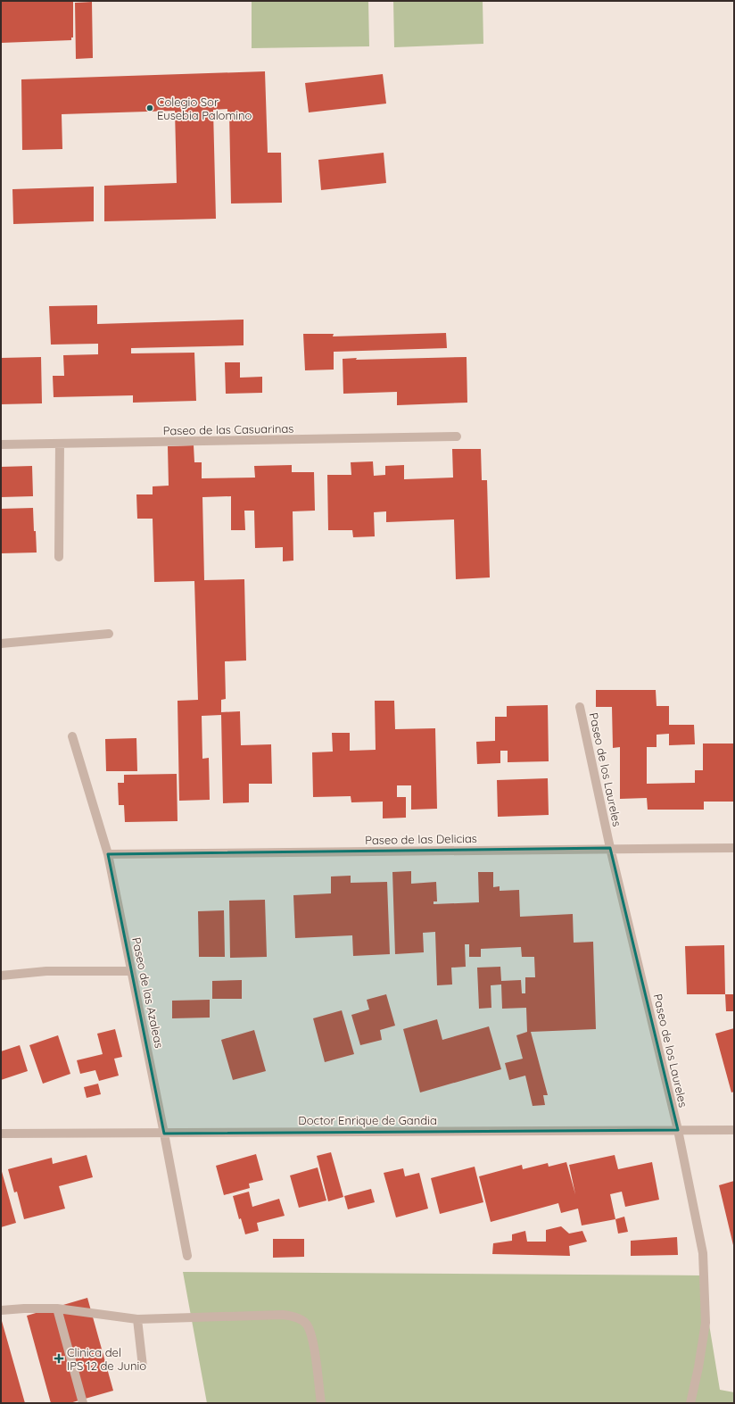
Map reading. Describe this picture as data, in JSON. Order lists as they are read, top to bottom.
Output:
{
  "streets": {
    "street": [
      "Paseo de las Casuarinas",
      "Paseo de los Laureles",
      "Paseo de las Delicias",
      "Paseo de las Azaleas",
      "Doctor Enrique de Gandia"
    ]
  },
  "crossings": [
    ["Paseo de los Laureles", "Paseo de las Delicias"],
    ["Paseo de los Laureles", "Doctor Enrique de Gandia"],
    ["Paseo de las Delicias", "Paseo de las Azaleas"],
    ["Paseo de las Azaleas", "Doctor Enrique de Gandia"]
  ],
  "places": {
    "other": ["Colegio Sor Eusebia Palomino"],
    "health": ["Clinica del IPS 12 de Junio"]
  }
}
